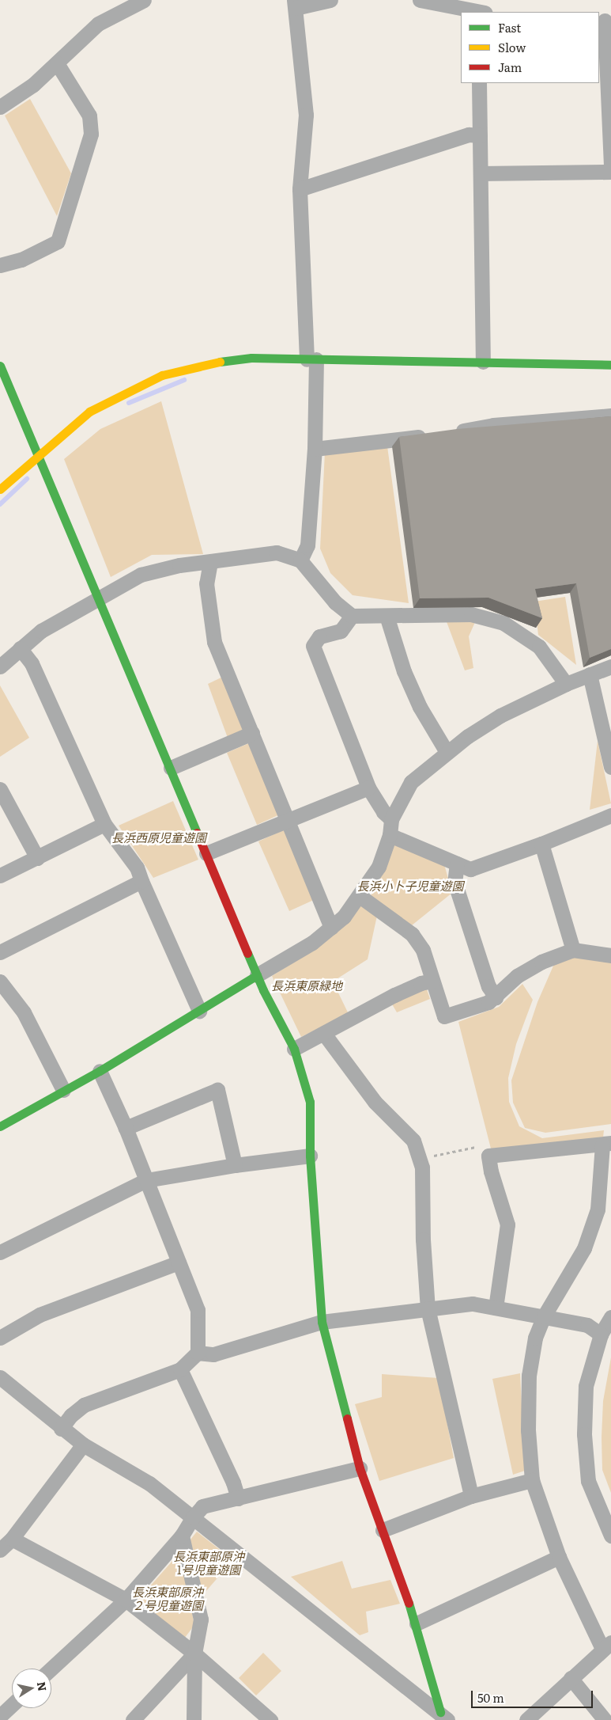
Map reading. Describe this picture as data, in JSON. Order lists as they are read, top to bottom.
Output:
{
  "parks": [
    "長浜西原児童遊園",
    "長浜小卜子児童遊園",
    "長浜東原緑地",
    "長浜東部原沖 1号児童遊園",
    "長浜東部原沖 ２号児童遊園"
  ],
  "legend": ["Fast", "Slow", "Jam"],
  "scale_bar": "50 m",
  "north": "right"
}
